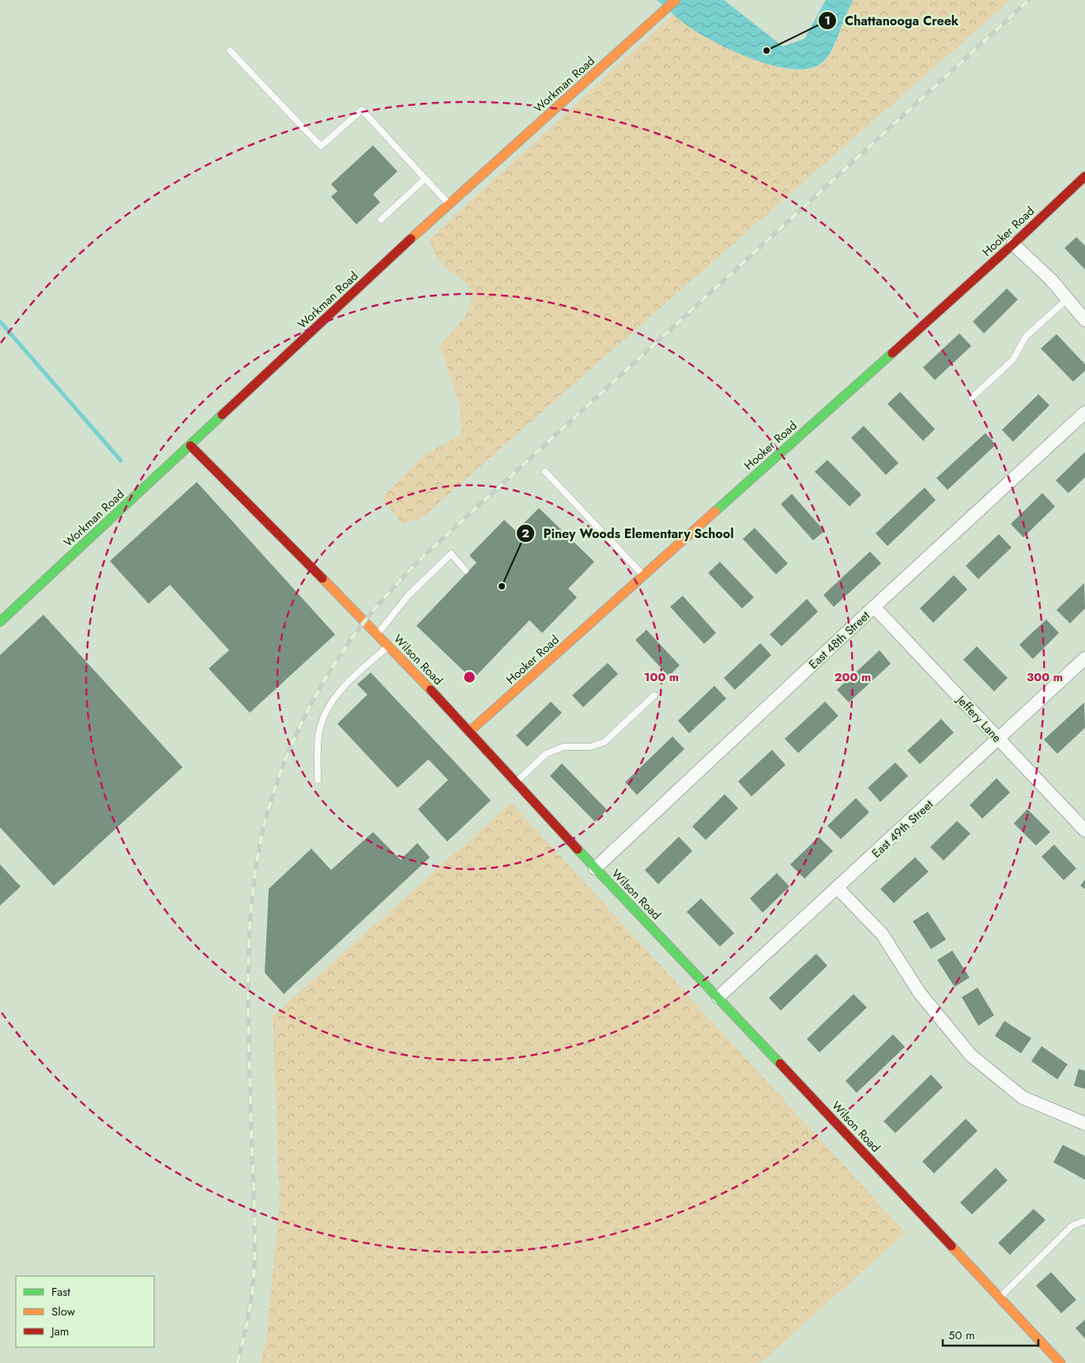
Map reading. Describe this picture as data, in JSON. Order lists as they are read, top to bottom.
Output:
{
  "streets": {
    "street": [
      "Workman Road",
      "Hooker Road",
      "East 48th Street",
      "Wilson Road",
      "Jeffery Lane",
      "East 49th Street"
    ]
  },
  "crossings": [
    ["Workman Road", "Wilson Road"],
    ["Hooker Road", "Wilson Road"],
    ["East 48th Street", "Wilson Road"],
    ["East 48th Street", "Jeffery Lane"],
    ["Wilson Road", "East 49th Street"],
    ["Jeffery Lane", "East 49th Street"]
  ],
  "places": ["Chattanooga Creek", "Piney Woods Elementary School"],
  "legend": ["Fast", "Slow", "Jam"],
  "scale_bar": "50 m",
  "rings": ["100 m", "200 m", "300 m"]
}
